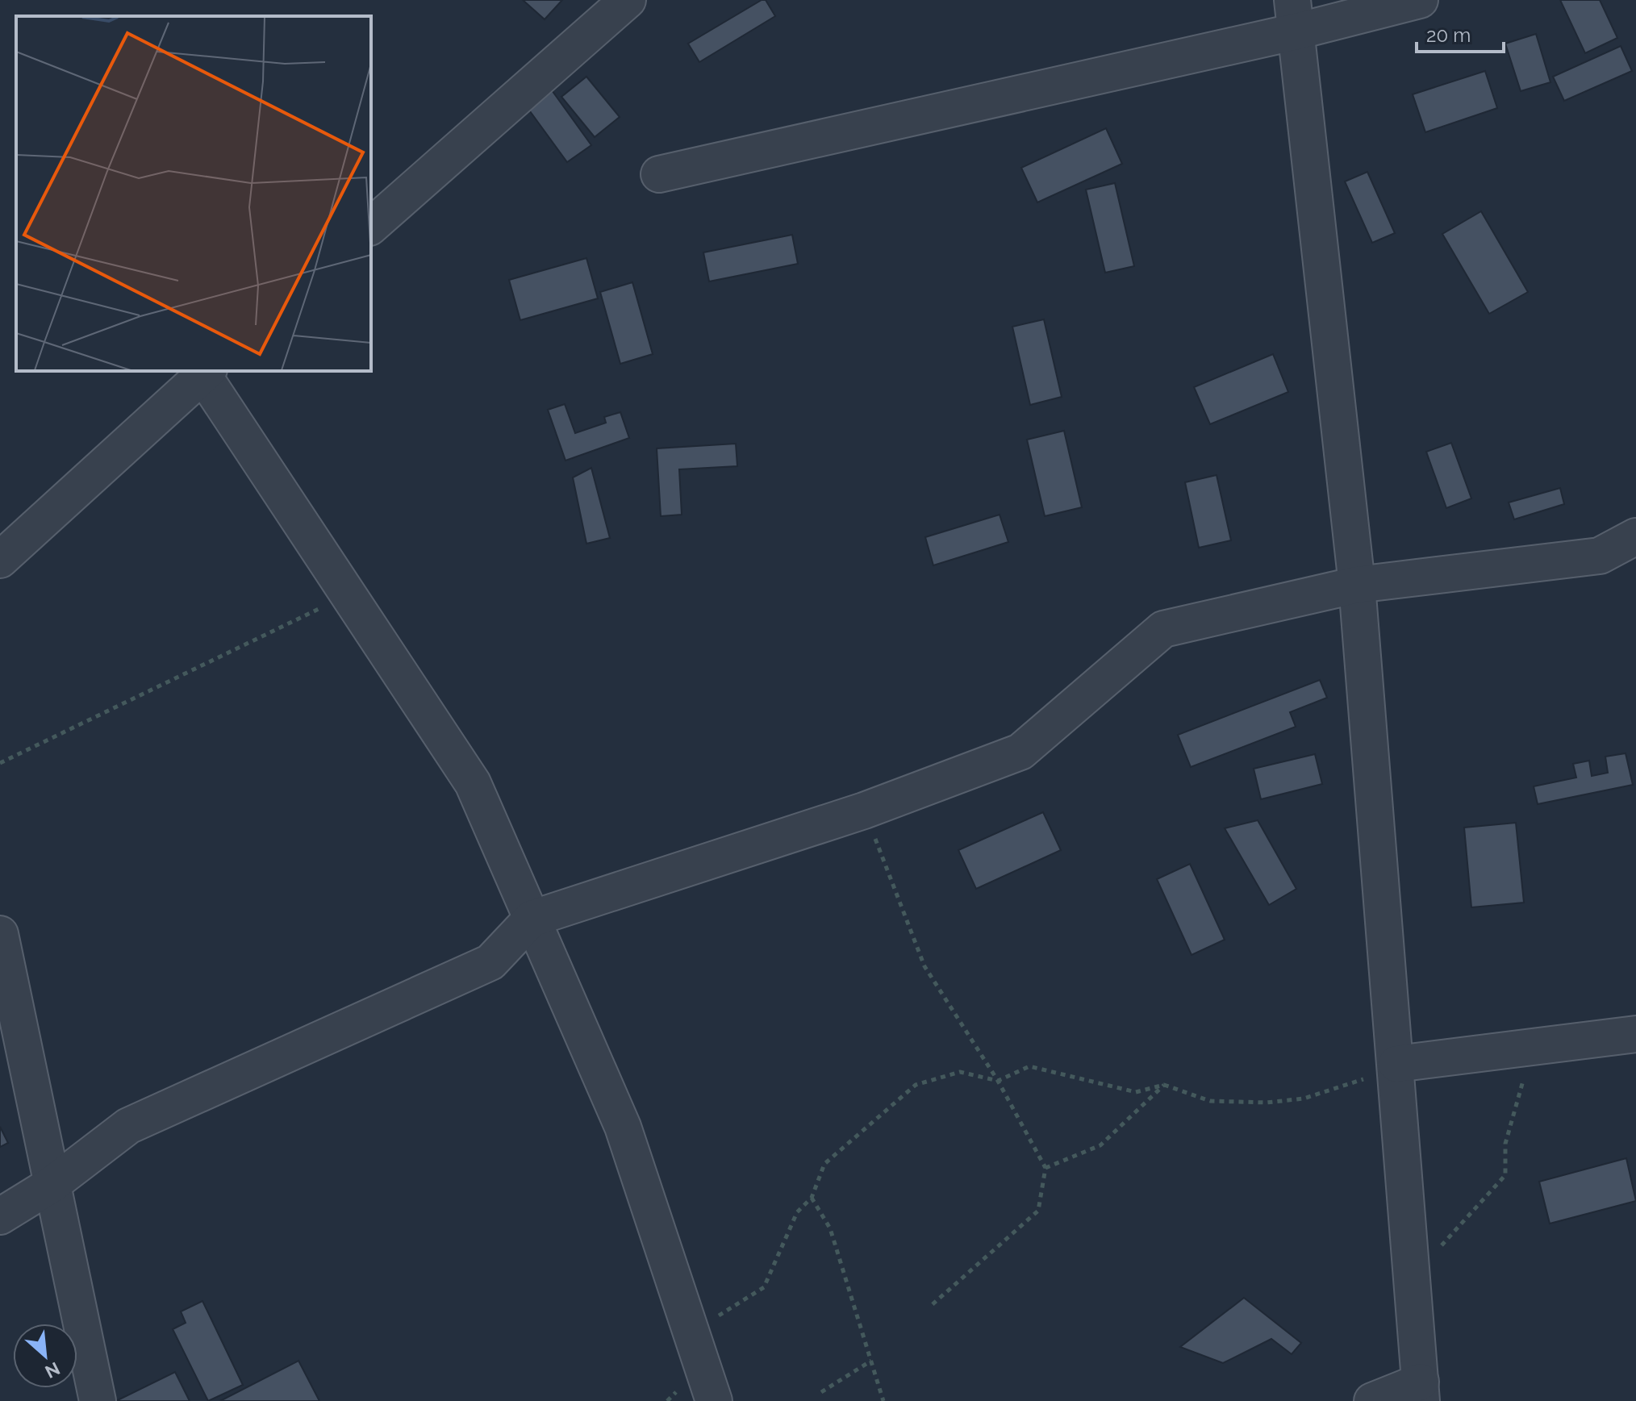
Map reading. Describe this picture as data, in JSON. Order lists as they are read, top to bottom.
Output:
{
  "scale_bar": "20 m",
  "north": "bottom right"
}
